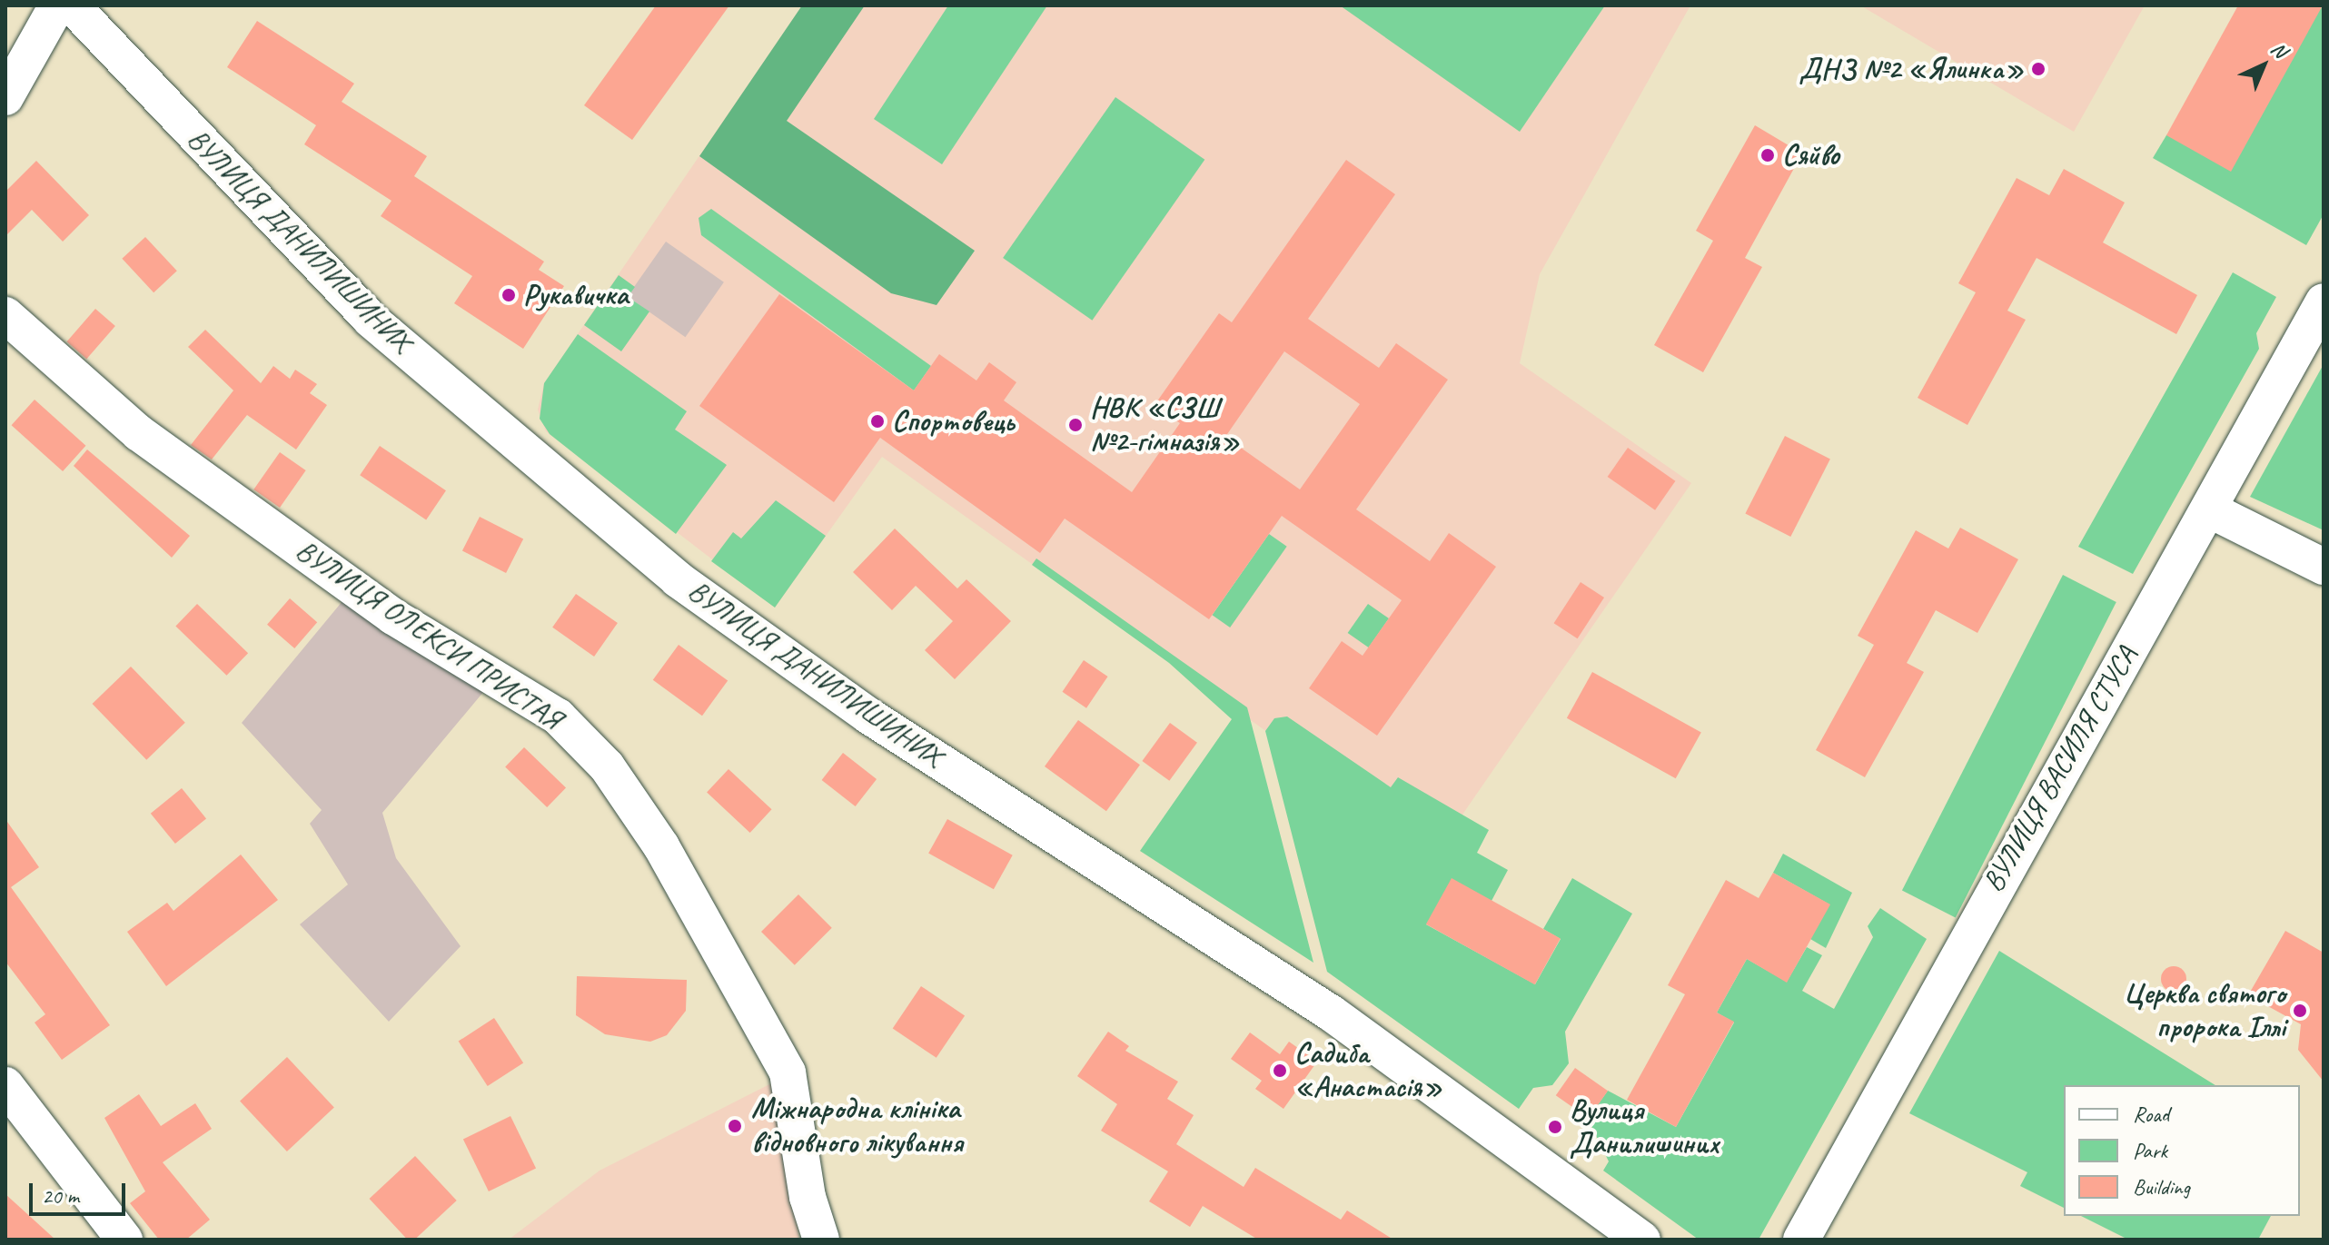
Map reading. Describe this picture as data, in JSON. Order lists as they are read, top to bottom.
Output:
{
  "streets": {
    "street": ["ВУЛИЦЯ ДАНИЛИШИНИХ", "ВУЛИЦЯ ОЛЕКСИ ПРИСТАЯ", "ВУЛИЦЯ ВАСИЛЯ СТУСА"]
  },
  "places": [
    "ДНЗ №2 «Ялинка»",
    "Сяйво",
    "Рукавичка",
    "Спортовець",
    "НВК «СЗШ №2-гімназія»",
    "Церква святого пророка Іллі",
    "Садиба «Анастасія»",
    "Міжнародна клініка відновного лікування",
    "Вулиця Данилишиних"
  ],
  "legend": ["Road", "Park", "Building"],
  "scale_bar": "20 m",
  "north": "top right"
}
